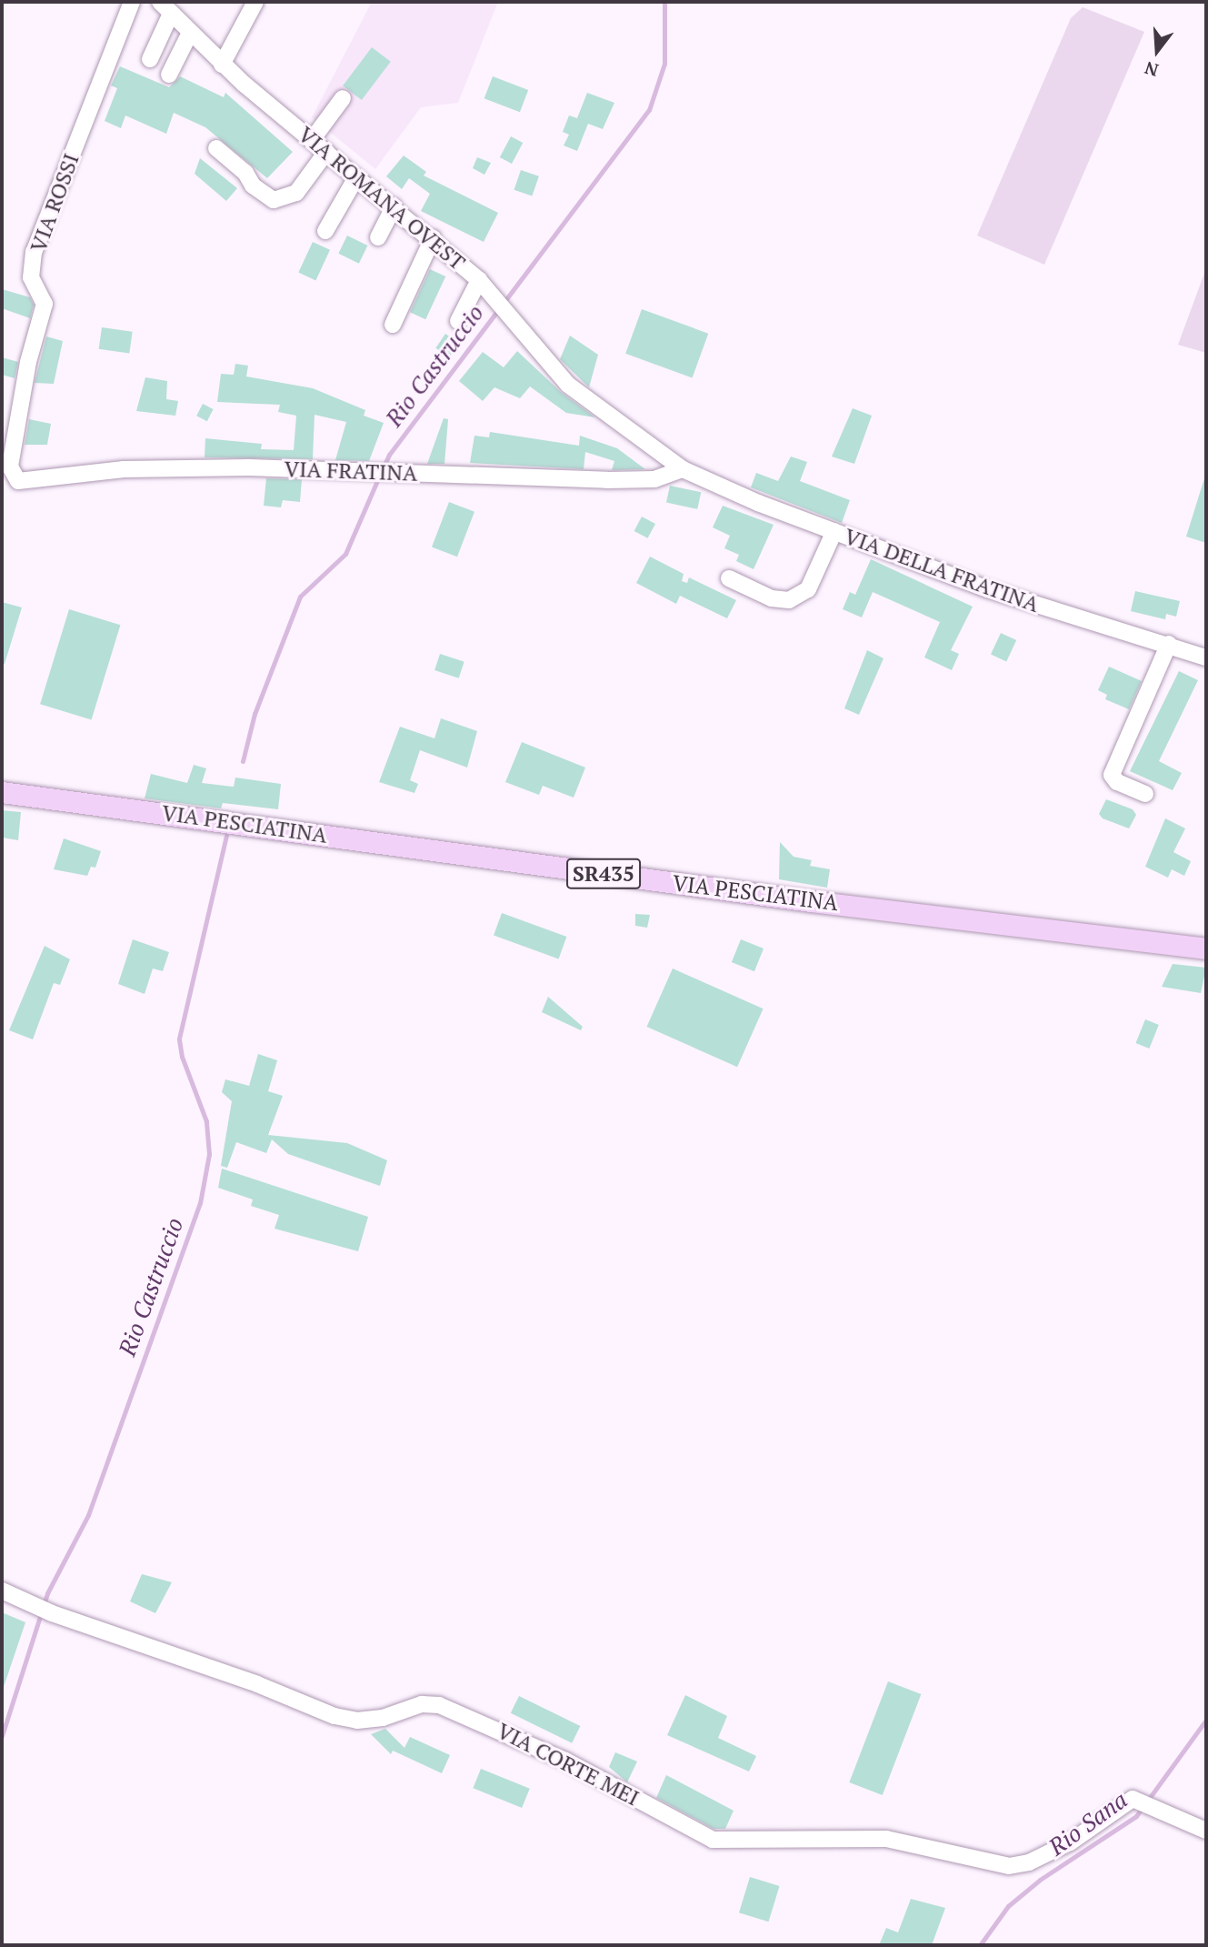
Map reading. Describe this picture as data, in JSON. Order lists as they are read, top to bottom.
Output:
{
  "streets": {
    "main road": ["VIA PESCIATINA", "SR435"],
    "street": [
      "VIA ROMANA OVEST",
      "VIA ROSSI",
      "VIA FRATINA",
      "VIA DELLA FRATINA",
      "VIA CORTE MEI"
    ]
  },
  "crossings": [
    ["VIA ROMANA OVEST", "VIA FRATINA"],
    ["VIA ROMANA OVEST", "VIA DELLA FRATINA"],
    ["VIA ROSSI", "VIA FRATINA"],
    ["VIA FRATINA", "VIA DELLA FRATINA"]
  ],
  "water": ["Rio Castruccio", "Rio Sana"],
  "north": "bottom"
}
